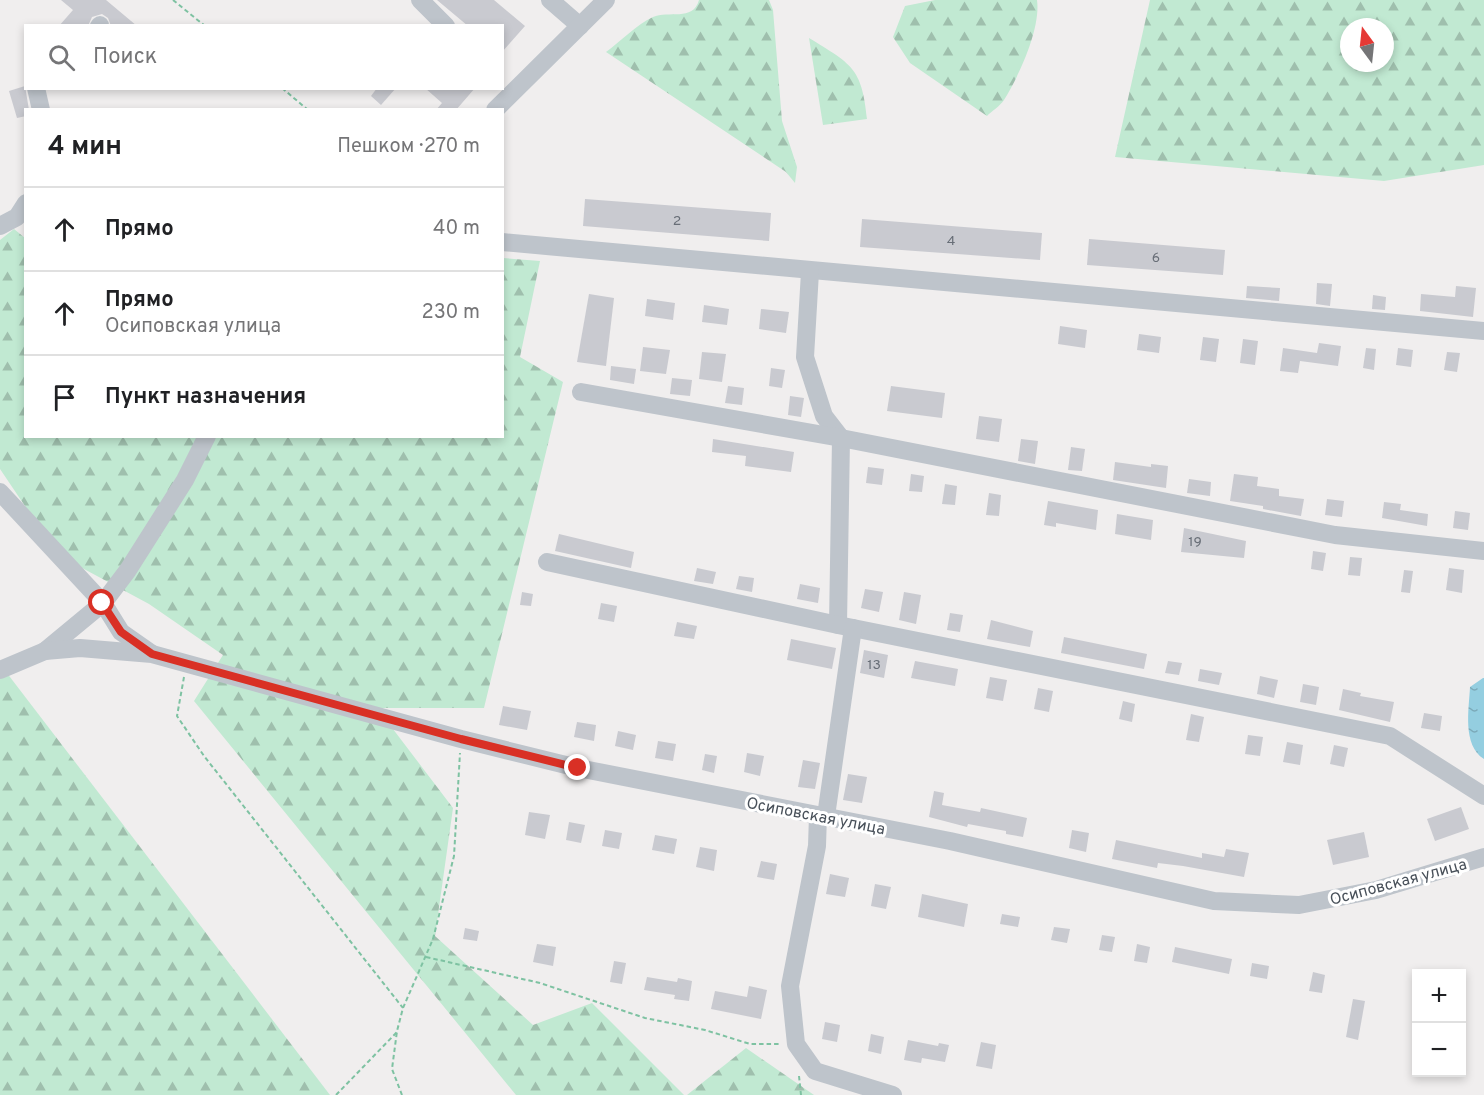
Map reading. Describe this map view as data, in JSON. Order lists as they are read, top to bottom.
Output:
{
  "streets": {
    "street": ["Осиповская улица"]
  },
  "house_numbers": [
    "2",
    "4",
    "6",
    "19",
    "13"
  ],
  "north": "top",
  "page": {
    "search": "Поиск",
    "heading": ["4 мин", "Пешком · 270 m"],
    "list": [
      ["Прямо", "40 m"],
      ["Прямо", "Осиповская улица", "230 m"],
      "Пункт назначения"
    ],
    "map_buttons": ["+", "−"]
  }
}
